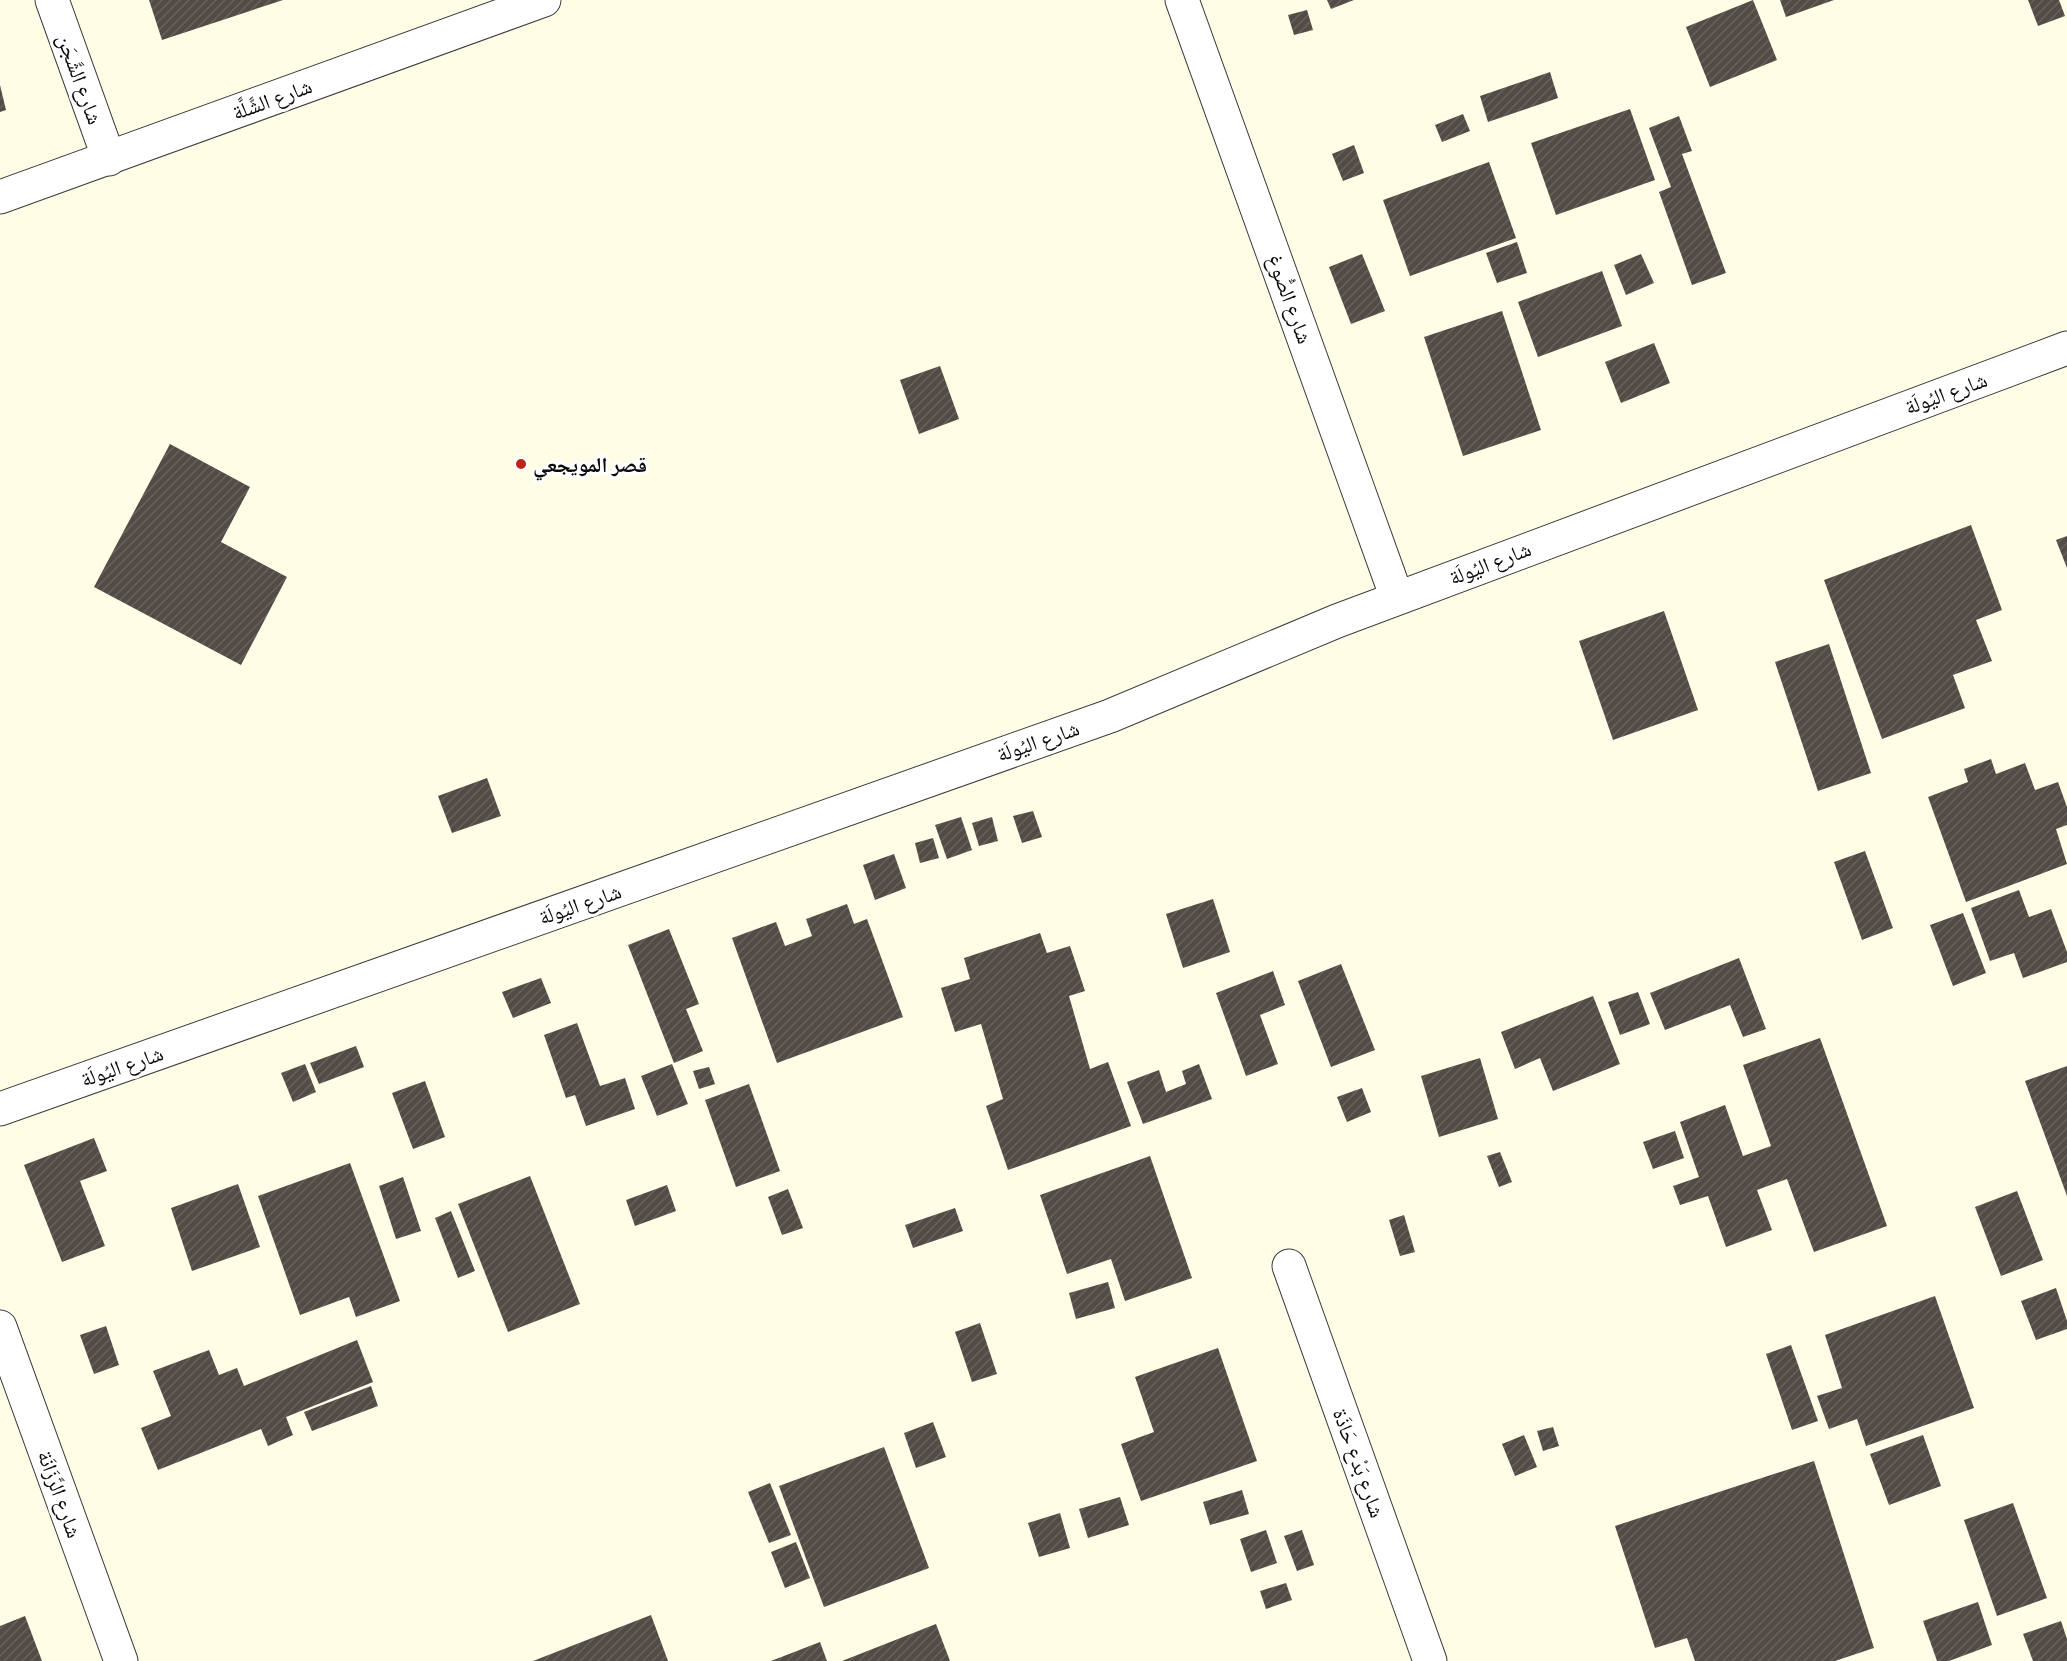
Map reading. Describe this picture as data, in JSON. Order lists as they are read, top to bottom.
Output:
{
  "streets": {
    "street": [
      "شارع الشَّجَن",
      "شارع الشَّلَّة",
      "شارع الصُّوغ",
      "شارع اليُولَة",
      "شارع بَدْع حَاذَة",
      "شارع الرَّزَانَة"
    ]
  },
  "crossings": [
    ["شارع الشَّجَن", "شارع الشَّلَّة"],
    ["شارع الصُّوغ", "شارع اليُولَة"]
  ],
  "places": ["قصر المويجعي"]
}
